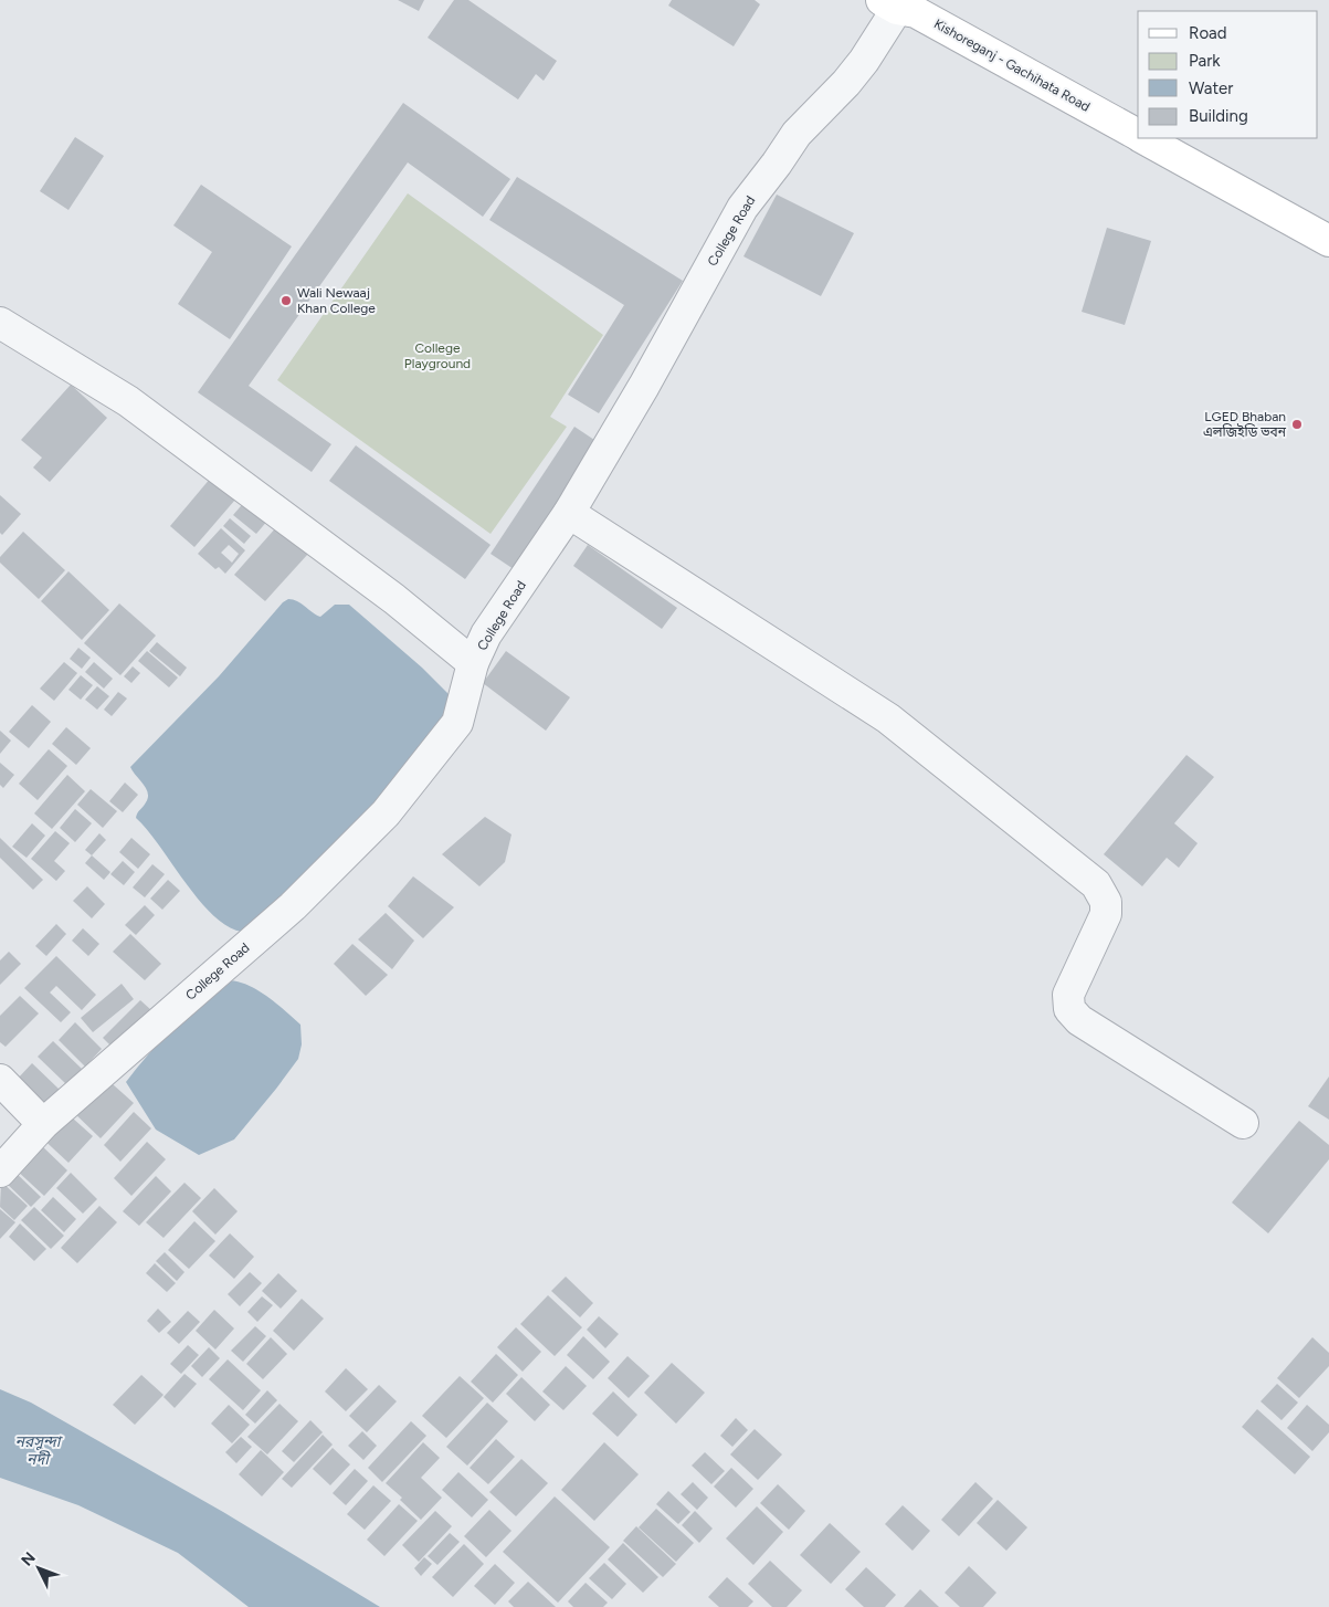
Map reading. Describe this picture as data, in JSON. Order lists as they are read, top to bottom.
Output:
{
  "streets": {
    "main road": ["Kishoreganj - Gachihata Road"],
    "street": ["College Road"]
  },
  "crossings": [
    ["Kishoreganj - Gachihata Road", "College Road"]
  ],
  "water": ["নরসুন্দা নদী"],
  "parks": ["College Playground"],
  "places": ["Wali Newaaj Khan College", "LGED Bhaban এলজিইডি ভবন"],
  "legend": [
    "Road",
    "Park",
    "Water",
    "Building"
  ],
  "north": "top left"
}
